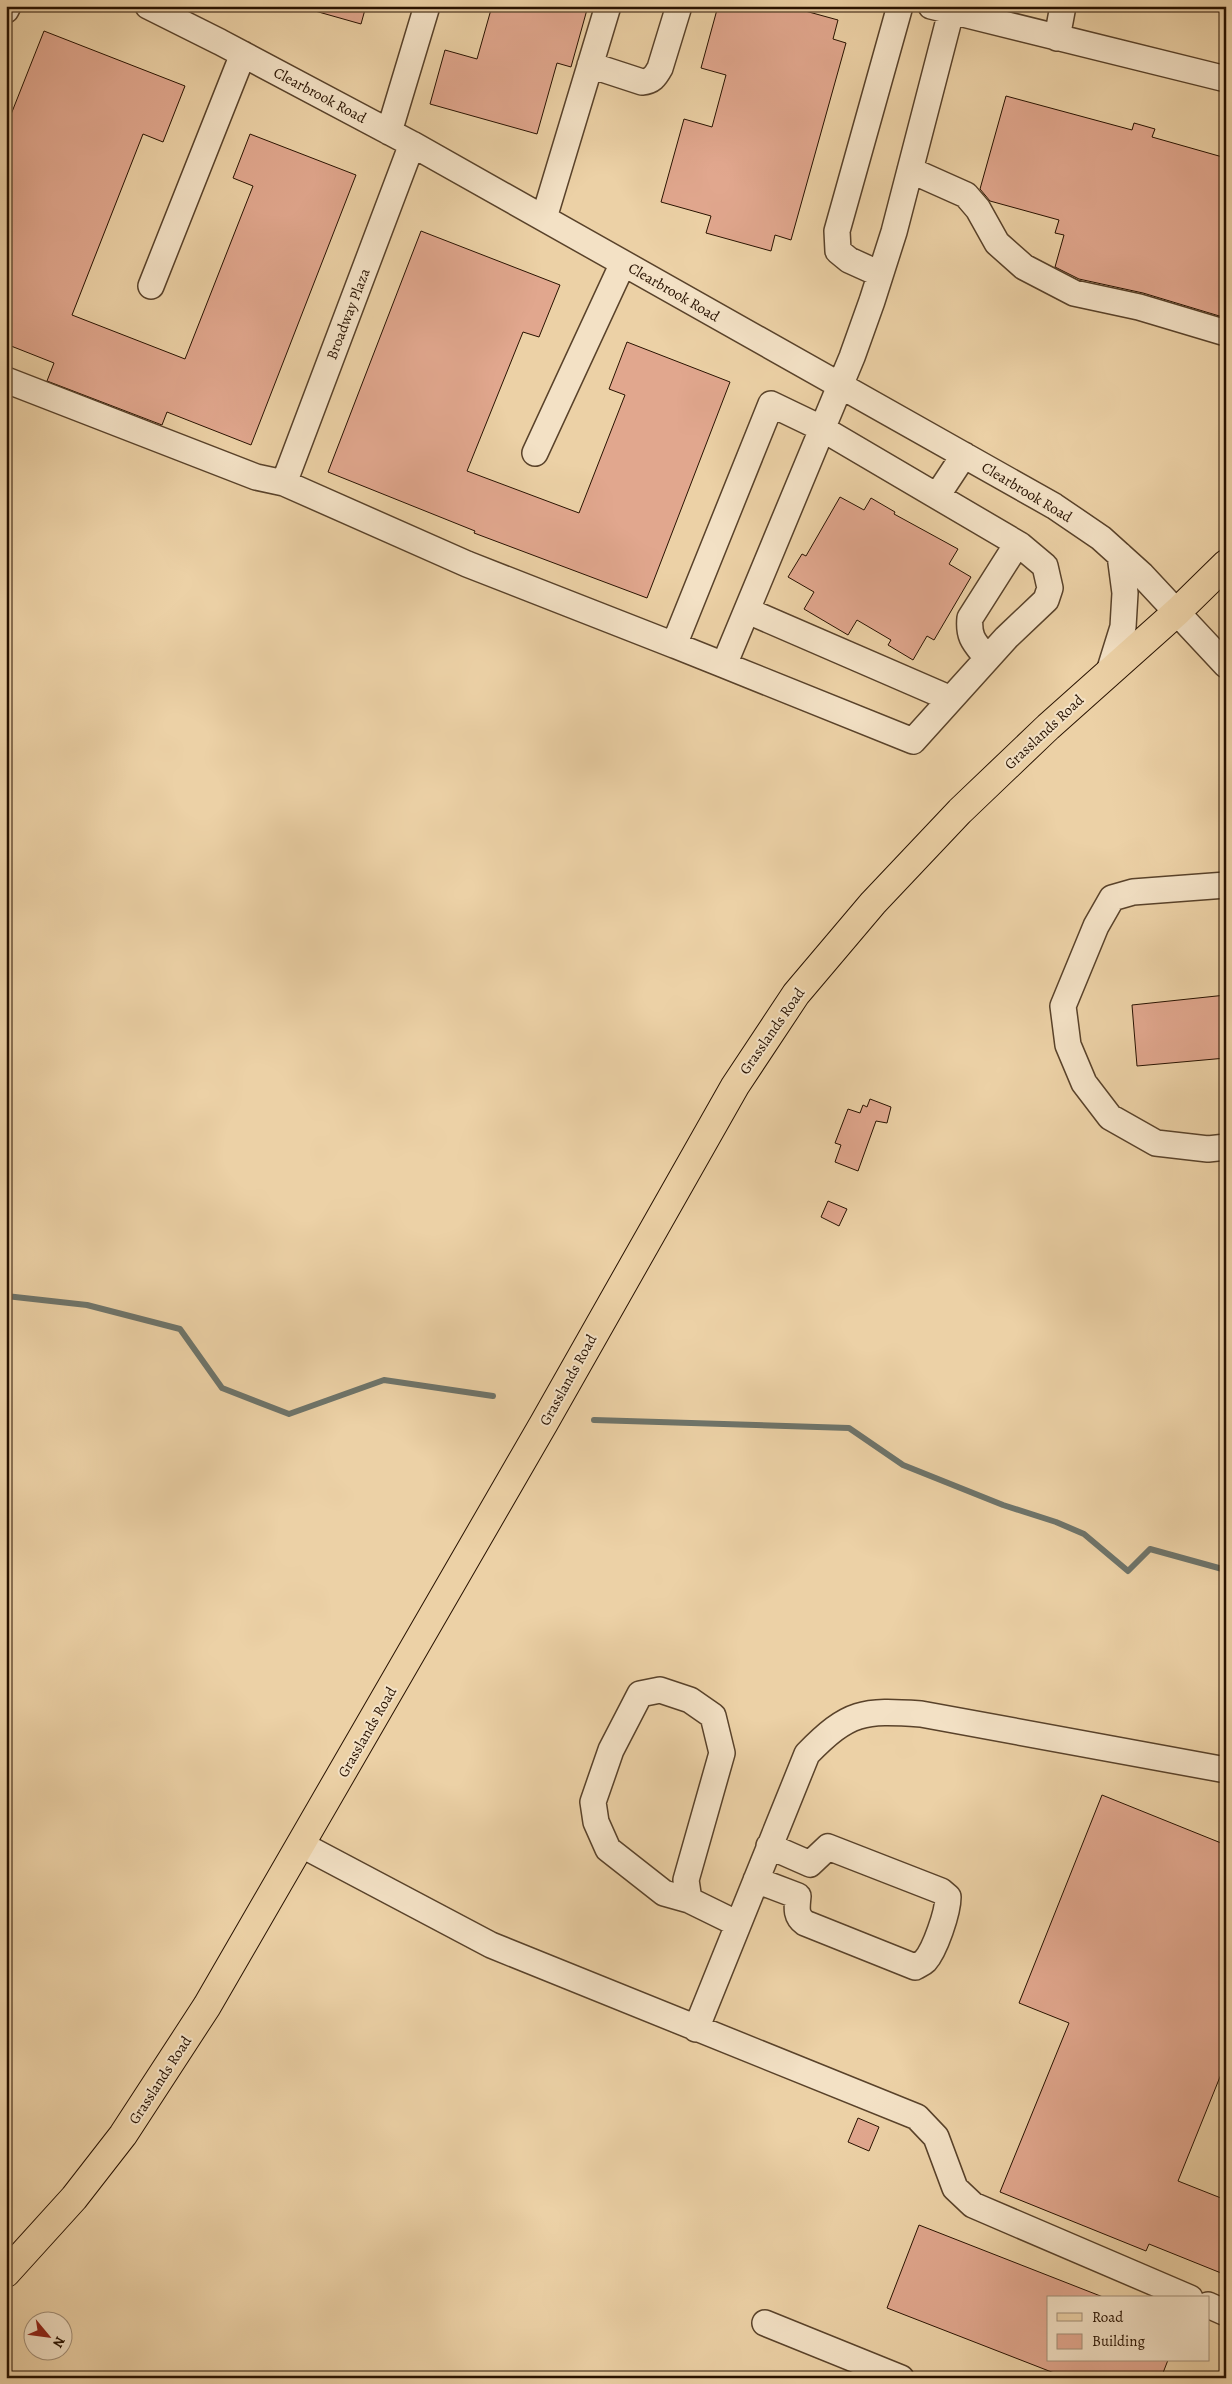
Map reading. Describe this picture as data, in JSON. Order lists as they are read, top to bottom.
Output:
{
  "streets": {
    "main road": ["Grasslands Road"],
    "street": ["Clearbrook Road", "Broadway Plaza"]
  },
  "crossings": [
    ["Clearbrook Road", "Broadway Plaza"],
    ["Clearbrook Road", "Grasslands Road"]
  ],
  "legend": ["Road", "Building"],
  "north": "bottom right"
}
